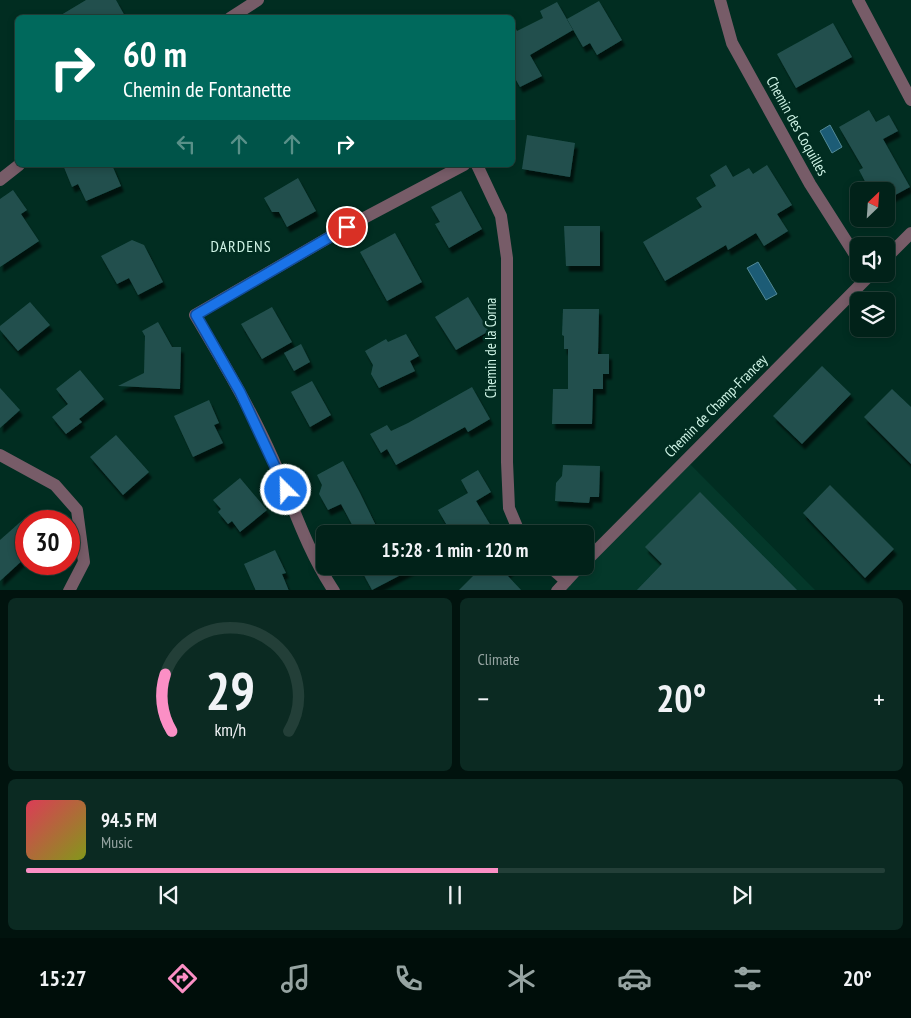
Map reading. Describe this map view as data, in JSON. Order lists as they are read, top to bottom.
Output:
{
  "streets": {
    "street": ["Chemin des Coquilles", "Chemin de la Corna", "Chemin de Champ-Francey"]
  },
  "districts": ["DARDENS"],
  "north": "top right",
  "page": {
    "turn": ["60 m", "Chemin de Fontanette"],
    "limit": "30",
    "trip": "15:28 · 1 min · 120 m",
    "tile": "Climate",
    "heat": ["−", "20°", "+"],
    "song": ["94.5 FM", "Music"],
    "tabs": ["15:27", "20°"],
    "gauge": ["29", "km/h"]
  }
}
